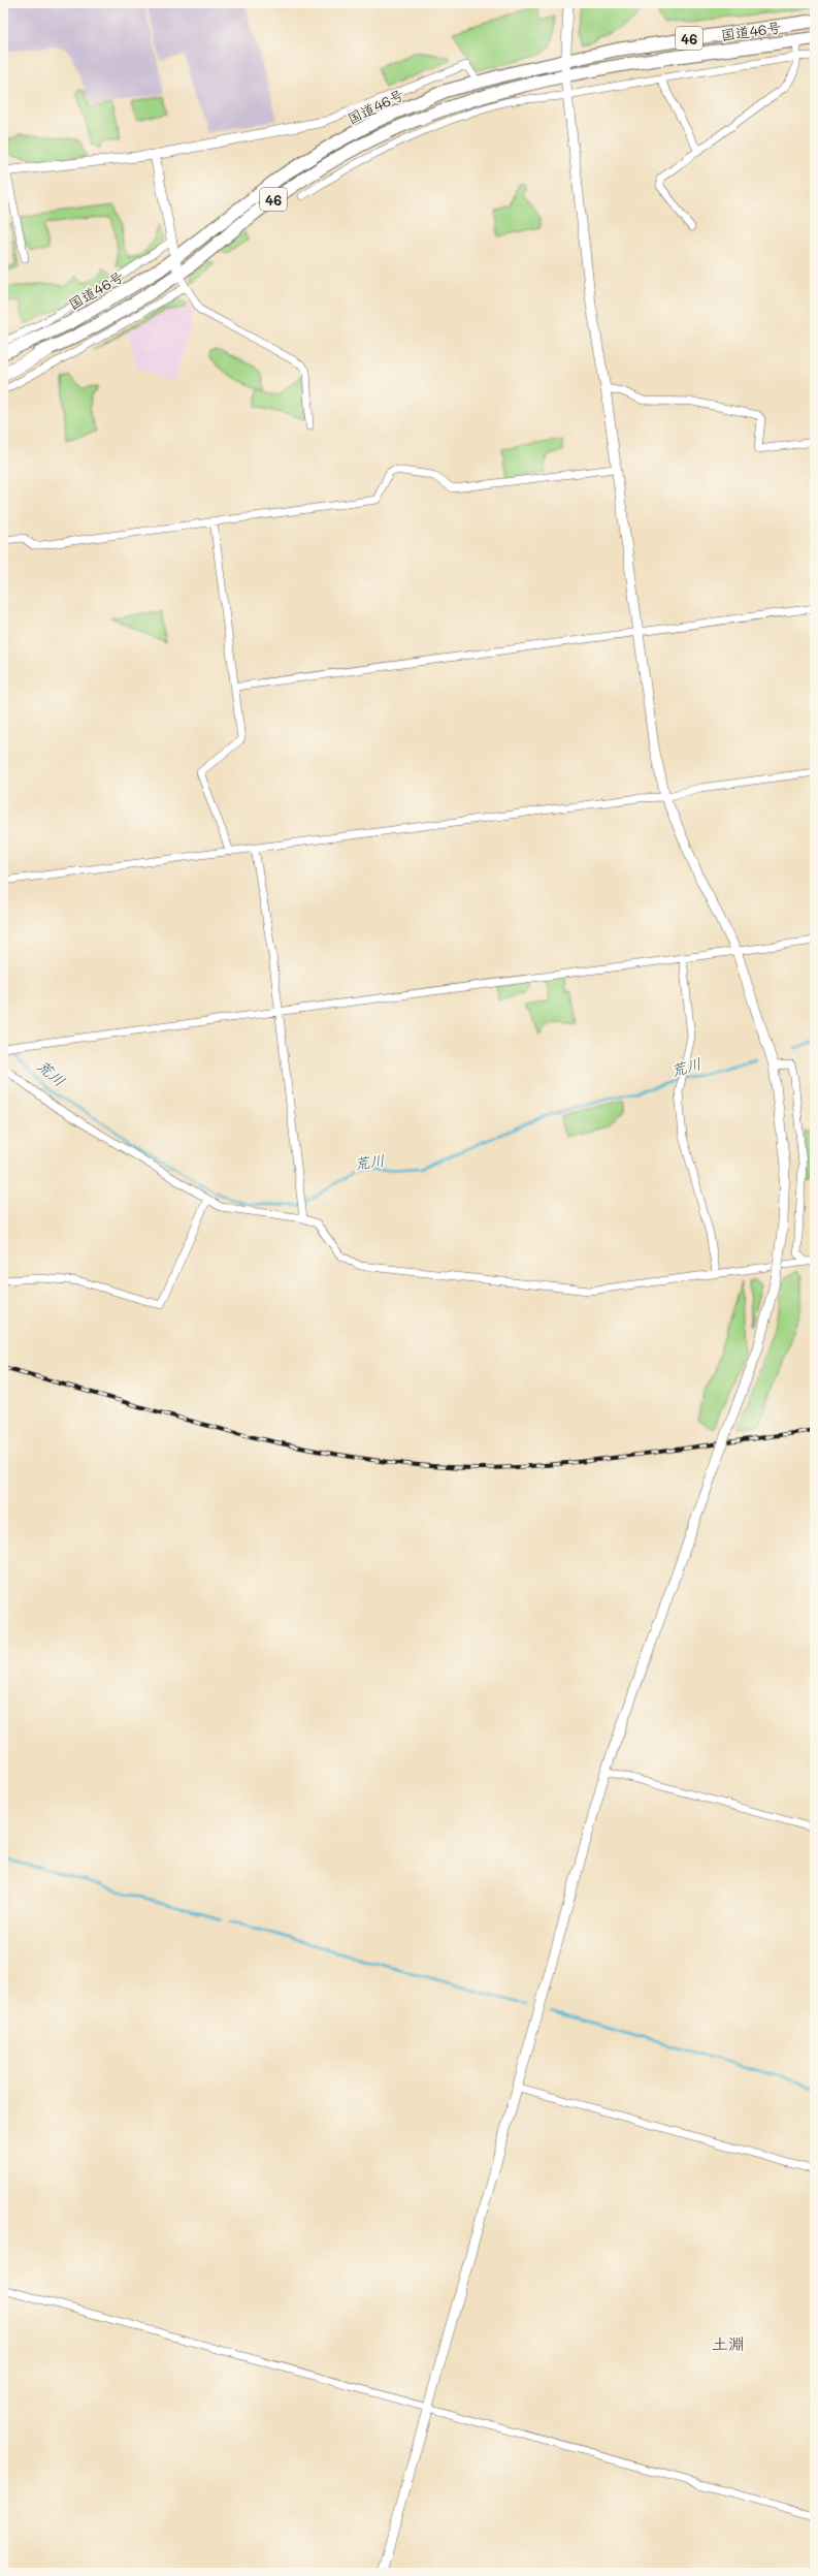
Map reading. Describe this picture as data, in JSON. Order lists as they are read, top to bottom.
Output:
{
  "streets": {
    "highway": ["国道46号", "46"]
  },
  "districts": ["土淵"],
  "water": ["荒川"]
}
